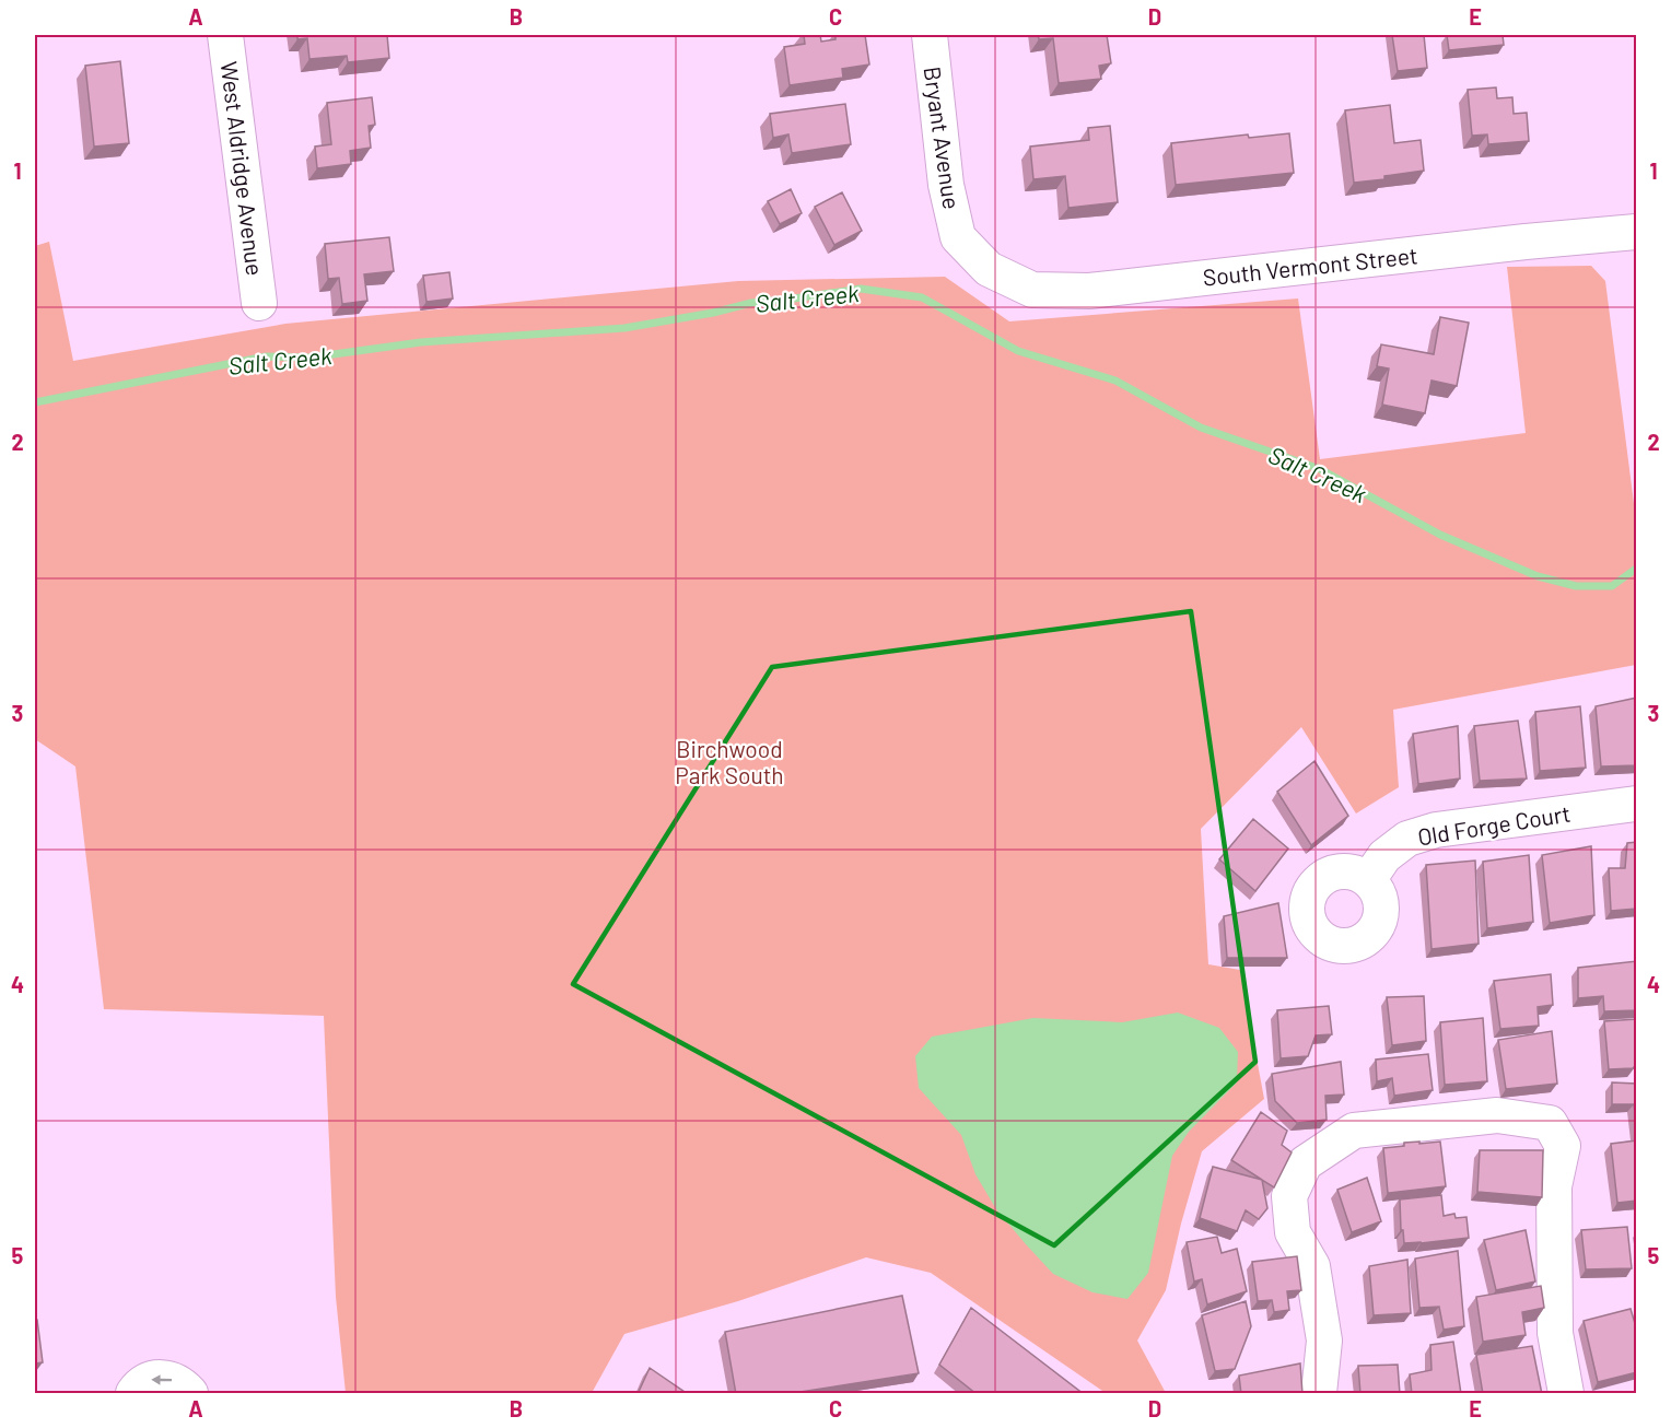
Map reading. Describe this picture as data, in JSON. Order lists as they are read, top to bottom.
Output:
{
  "streets": {
    "street": [
      "Bryant Avenue",
      "West Aldridge Avenue",
      "South Vermont Street",
      "Old Forge Court"
    ]
  },
  "crossings": [
    ["Bryant Avenue", "South Vermont Street"]
  ],
  "water": ["Salt Creek"],
  "parks": ["Birchwood Park South"],
  "grid": {
    "columns": [
      "A",
      "B",
      "C",
      "D",
      "E"
    ],
    "rows": [
      "1",
      "2",
      "3",
      "4",
      "5"
    ]
  }
}
